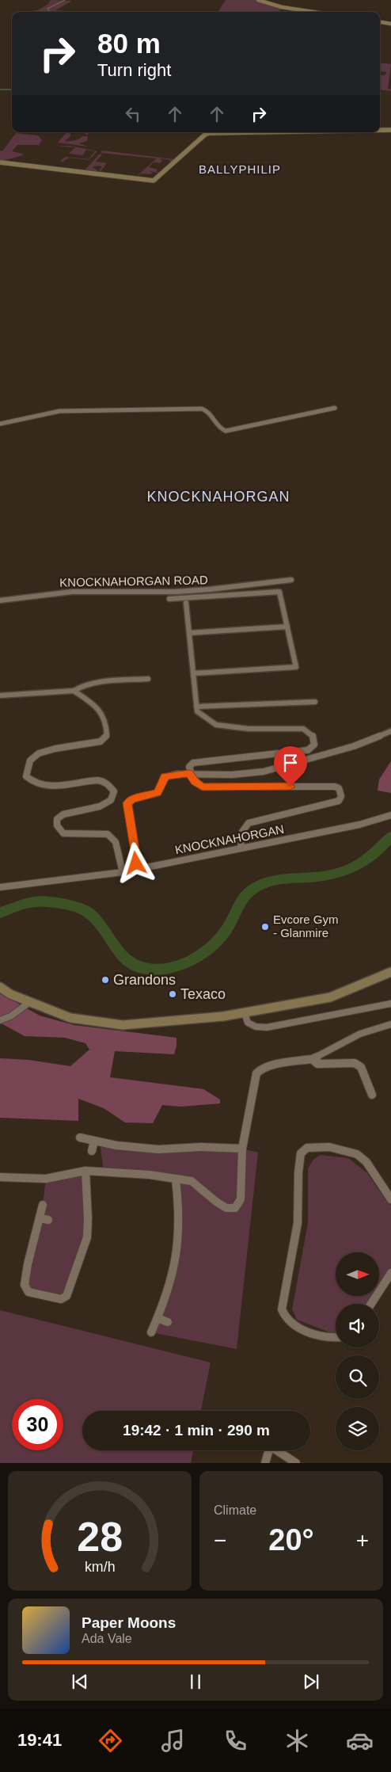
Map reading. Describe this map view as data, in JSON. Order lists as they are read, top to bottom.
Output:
{
  "streets": {
    "street": ["KNOCKNAHORGAN ROAD", "KNOCKNAHORGAN"]
  },
  "districts": ["BALLYPHILIP", "KNOCKNAHORGAN"],
  "places": ["Evcore Gym - Glanmire", "Grandons", "Texaco"],
  "north": "right",
  "page": {
    "turn": ["80 m", "Turn right"],
    "limit": "30",
    "trip": "19:42 · 1 min · 290 m",
    "tile": "Climate",
    "heat": ["−", "20°", "+"],
    "song": ["Paper Moons", "Ada Vale"],
    "tabs": "19:41",
    "gauge": ["28", "km/h"]
  }
}
